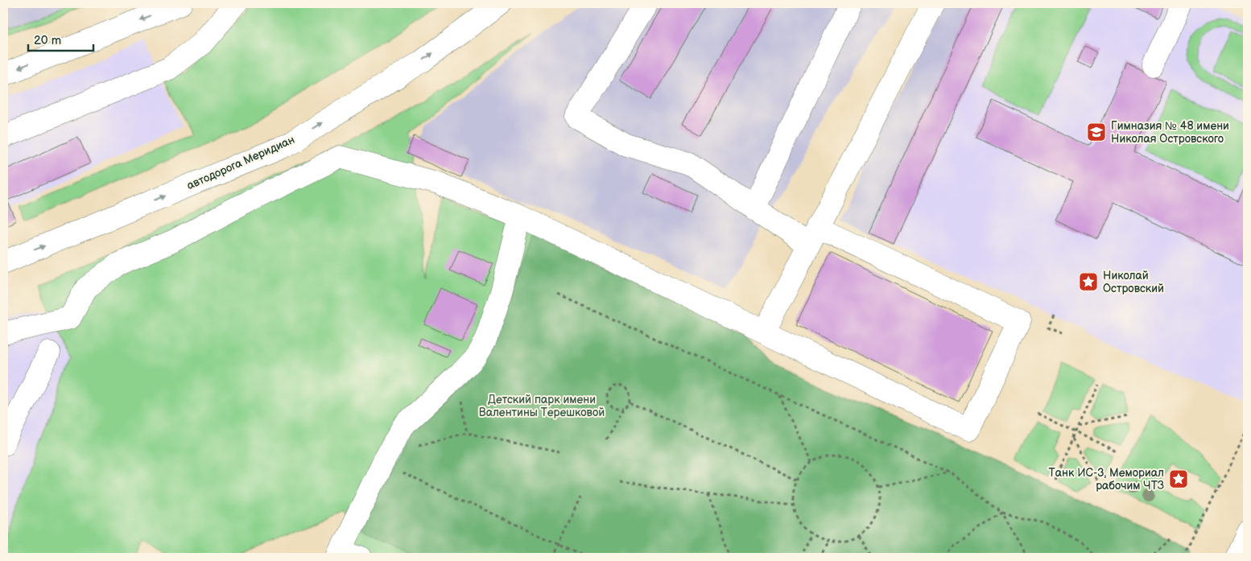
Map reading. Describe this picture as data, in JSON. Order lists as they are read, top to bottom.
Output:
{
  "streets": {
    "main road": ["автодорога Меридиан"]
  },
  "parks": ["Детский парк имени Валентины Терешковой"],
  "places": {
    "school or university": ["Гимназия № 48 имени Николая Островского"],
    "place": ["Николай Островский", "Танк ИС-3, Мемориал рабочим ЧТЗ"]
  },
  "scale_bar": "20 m"
}
